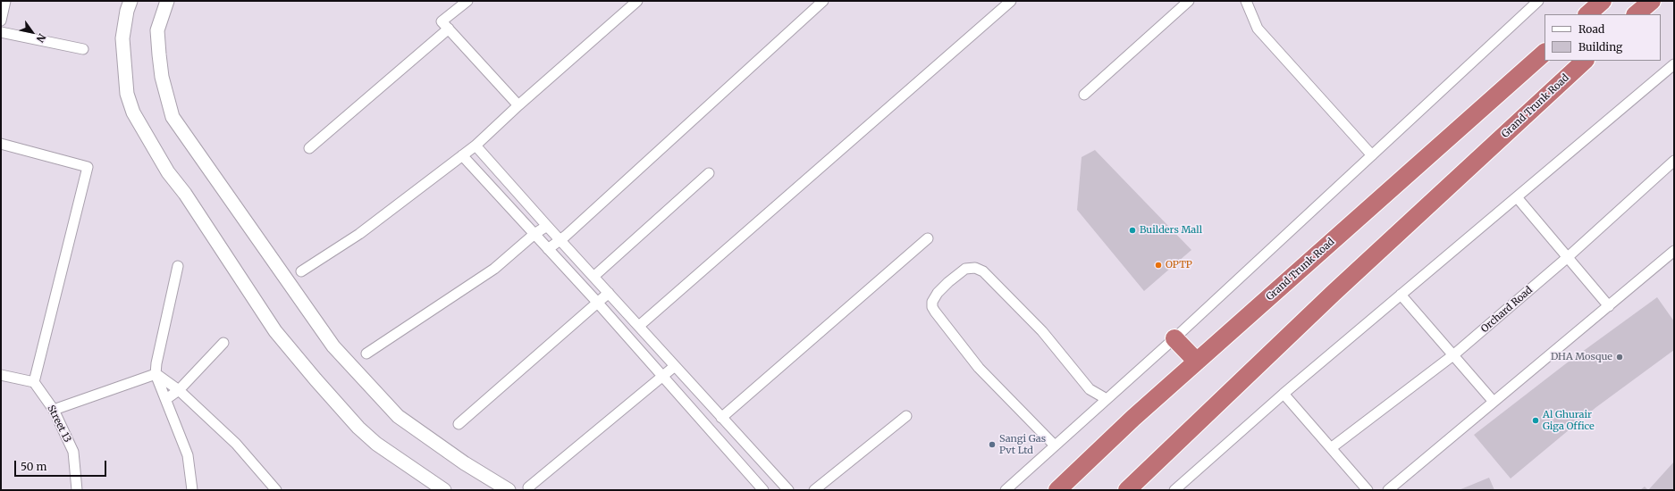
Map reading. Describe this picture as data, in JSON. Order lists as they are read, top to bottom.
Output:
{
  "streets": {
    "highway": ["Grand Trunk Road"],
    "street": ["Orchard Road", "Street 13"]
  },
  "places": [
    "Builders Mall",
    "OPTP",
    "DHA Mosque",
    "Al Ghurair Giga Office",
    "Sangi Gas Pvt Ltd"
  ],
  "legend": ["Road", "Building"],
  "scale_bar": "50 m",
  "north": "bottom right"
}
